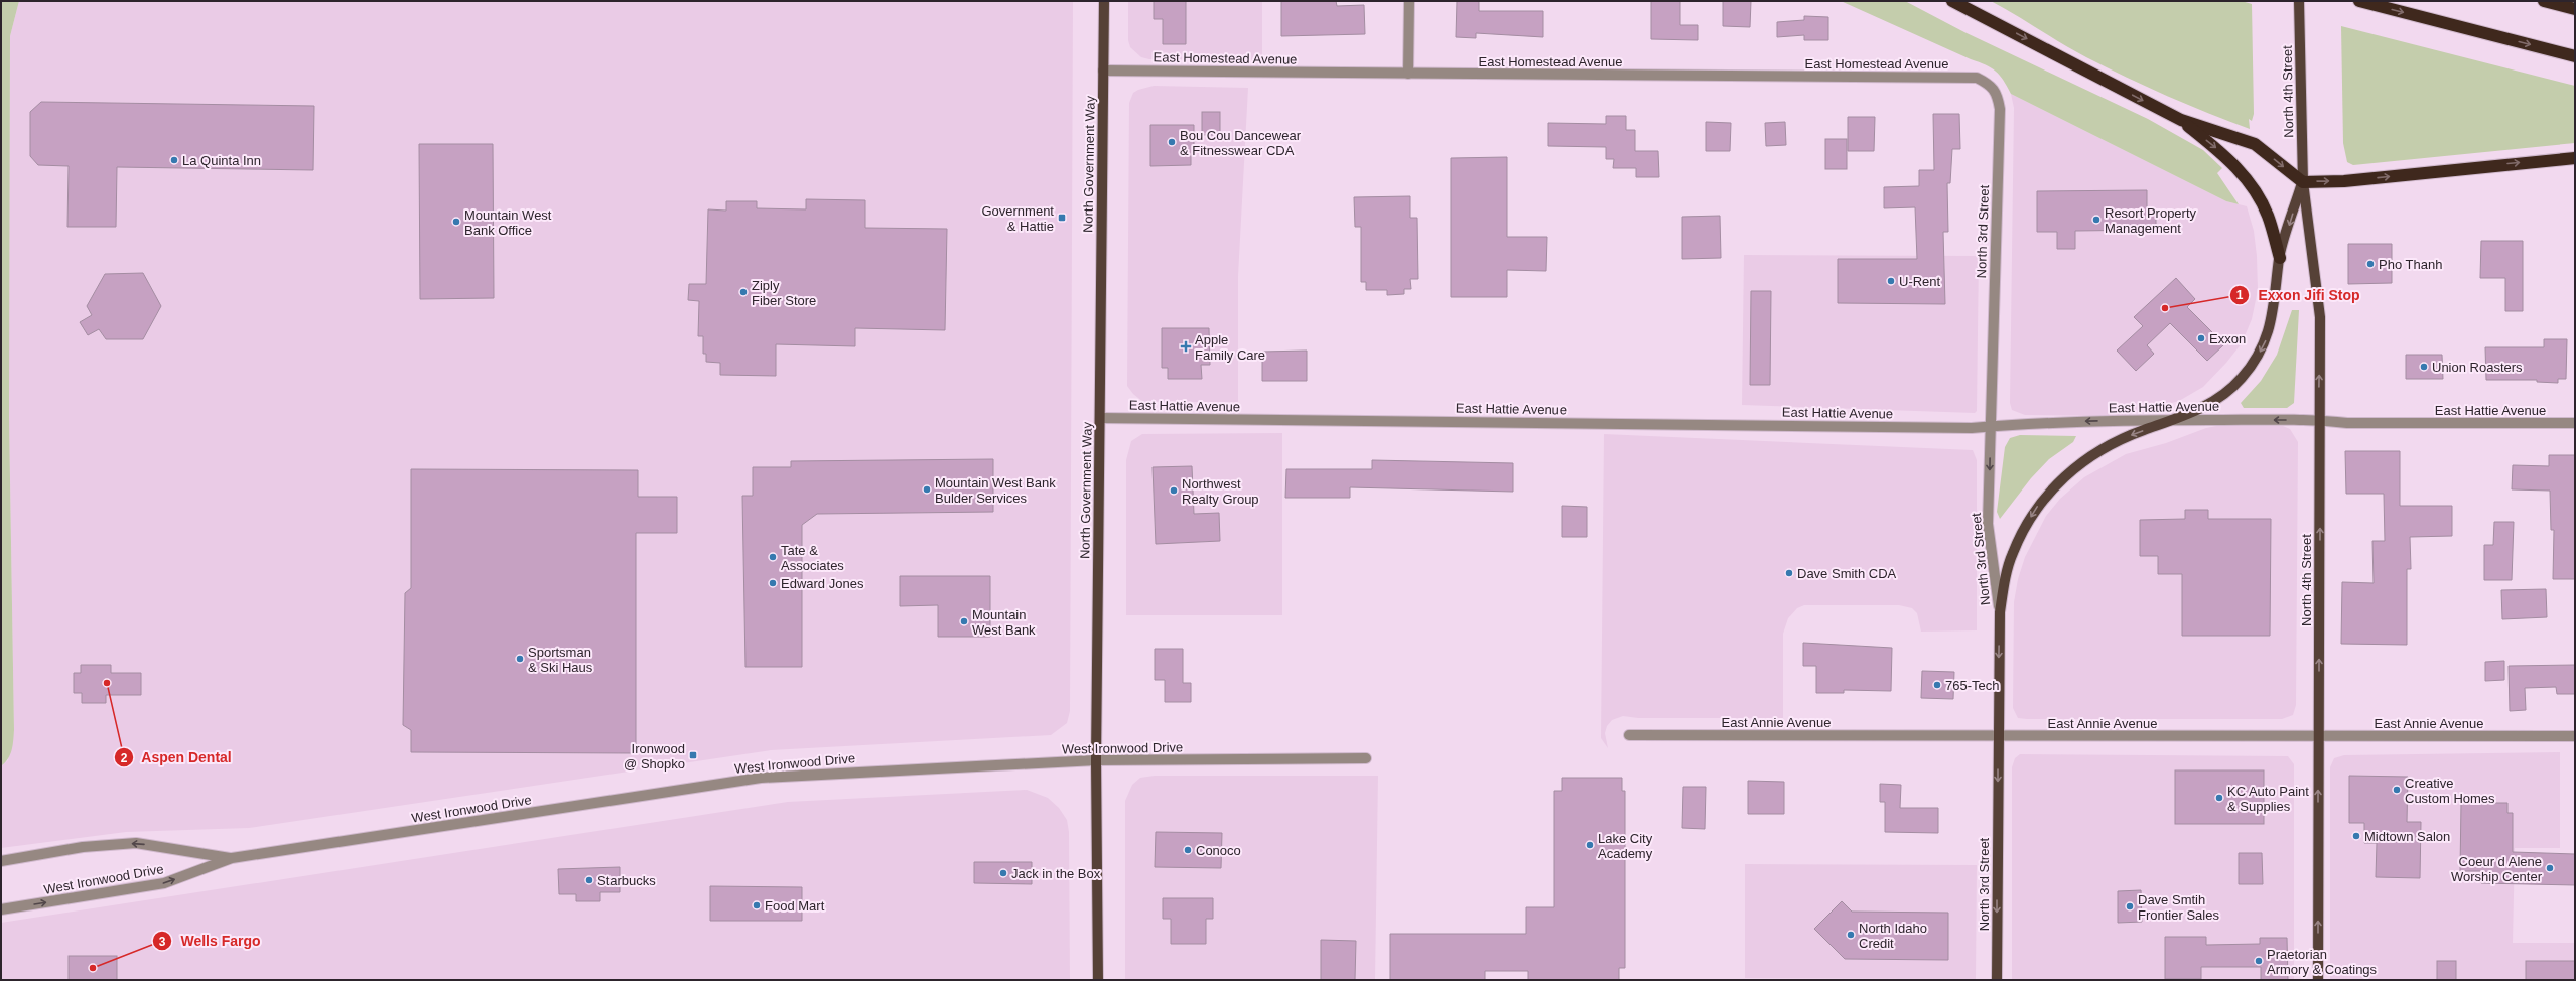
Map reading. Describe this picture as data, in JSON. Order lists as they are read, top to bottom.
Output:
{
  "streets": {
    "main road": ["North 4th Street", "North Government Way", "North 3rd Street"],
    "street": [
      "East Homestead Avenue",
      "East Hattie Avenue",
      "East Annie Avenue",
      "West Ironwood Drive"
    ]
  },
  "crossings": [
    ["East Homestead Avenue", "North Government Way"],
    ["East Homestead Avenue", "North 3rd Street"],
    ["North 4th Street", "North 3rd Street"],
    ["North 4th Street", "East Hattie Avenue"],
    ["North 4th Street", "East Annie Avenue"],
    ["North Government Way", "East Hattie Avenue"],
    ["North Government Way", "West Ironwood Drive"],
    ["North 3rd Street", "East Hattie Avenue"],
    ["North 3rd Street", "East Annie Avenue"]
  ],
  "one_way": ["North 3rd Street"],
  "places": {
    "other": [
      "Bou Cou Dancewear & Fitnesswear CDA",
      "La Quinta Inn",
      "Resort Property Management",
      "Mountain West Bank Office",
      "Pho Thanh",
      "U-Rent",
      "Ziply Fiber Store",
      "Exxon Jifi Stop",
      "Exxon",
      "Union Roasters",
      "Mountain West Bank Bulder Services",
      "Northwest Realty Group",
      "Tate & Associates",
      "Dave Smith CDA",
      "Edward Jones",
      "Mountain West Bank",
      "Sportsman & Ski Haus",
      "Aspen Dental",
      "765-Tech",
      "Creative Custom Homes",
      "KC Auto Paint & Supplies",
      "Midtown Salon",
      "Lake City Academy",
      "Conoco",
      "Coeur d Alene Worship Center",
      "Jack in the Box",
      "Starbucks",
      "Food Mart",
      "Dave Smtih Frontier Sales",
      "North Idaho Credit",
      "Praetorian Armory & Coatings",
      "Wells Fargo"
    ],
    "transit": ["Government & Hattie", "Ironwood @ Shopko"],
    "health": ["Apple Family Care"]
  }
}
